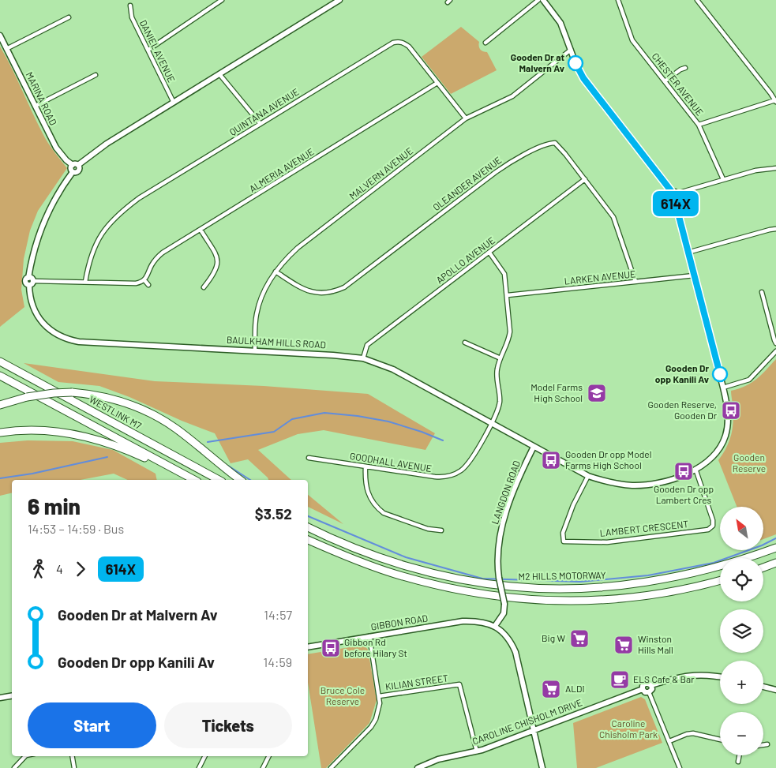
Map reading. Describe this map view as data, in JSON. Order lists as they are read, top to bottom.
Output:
{
  "streets": {
    "highway": ["WESTLINK M7", "M2 HILLS MOTORWAY"],
    "street": [
      "DANIEL AVENUE",
      "CHESTER AVENUE",
      "MARINA ROAD",
      "QUINTANA AVENUE",
      "ALMERIA AVENUE",
      "MALVERN AVENUE",
      "OLEANDER AVENUE",
      "APOLLO AVENUE",
      "LARKEN AVENUE",
      "BAULKHAM HILLS ROAD",
      "GOODHALL AVENUE",
      "LANGDON ROAD",
      "LAMBERT CRESCENT",
      "GIBBON ROAD",
      "KILIAN STREET",
      "CAROLINE CHISHOLM DRIVE"
    ]
  },
  "crossings": [
    ["MARINA ROAD", "BAULKHAM HILLS ROAD"],
    ["QUINTANA AVENUE", "ALMERIA AVENUE"],
    ["QUINTANA AVENUE", "MALVERN AVENUE"],
    ["MALVERN AVENUE", "OLEANDER AVENUE"],
    ["MALVERN AVENUE", "BAULKHAM HILLS ROAD"],
    ["OLEANDER AVENUE", "APOLLO AVENUE"],
    ["OLEANDER AVENUE", "LARKEN AVENUE"],
    ["APOLLO AVENUE", "BAULKHAM HILLS ROAD"],
    ["APOLLO AVENUE", "GOODHALL AVENUE"],
    ["LARKEN AVENUE", "BAULKHAM HILLS ROAD"],
    ["LARKEN AVENUE", "GOODHALL AVENUE"],
    ["BAULKHAM HILLS ROAD", "GOODHALL AVENUE"],
    ["BAULKHAM HILLS ROAD", "LANGDON ROAD"],
    ["BAULKHAM HILLS ROAD", "LAMBERT CRESCENT"],
    ["LANGDON ROAD", "GIBBON ROAD"],
    ["KILIAN STREET", "CAROLINE CHISHOLM DRIVE"]
  ],
  "parks": ["Gooden Reserve", "Bruce Cole Reserve", "Caroline Chisholm Park"],
  "places": {
    "other": ["Gooden Dr at Malvern Av", "Gooden Dr opp Kanili Av"],
    "school or university": ["Model Farms High School"],
    "bus stop": [
      "Gooden Reserve, Gooden Dr",
      "Gooden Dr opp Model Farms High School",
      "Gooden Dr opp Lambert Cres",
      "Gibbon Rd before Hilary St"
    ],
    "supermarket": ["Big W", "Winston Hills Mall", "ALDI"],
    "cafe": ["ELS Cafe & Bar"]
  },
  "lines": ["bus line 614X"],
  "north": "top left",
  "page": {
    "on_map": "614X",
    "heading": ["6 min", "14:53 – 14:59 · Bus", "$3.52"],
    "map_buttons": ["+", "−"],
    "legs": ["4", "614X"],
    "list": [
      {
        "name": "Gooden Dr at Malvern Av",
        "value": "14:57"
      },
      {
        "name": "Gooden Dr opp Kanili Av",
        "value": "14:59"
      }
    ],
    "buttons": ["Start", "Tickets"]
  }
}
